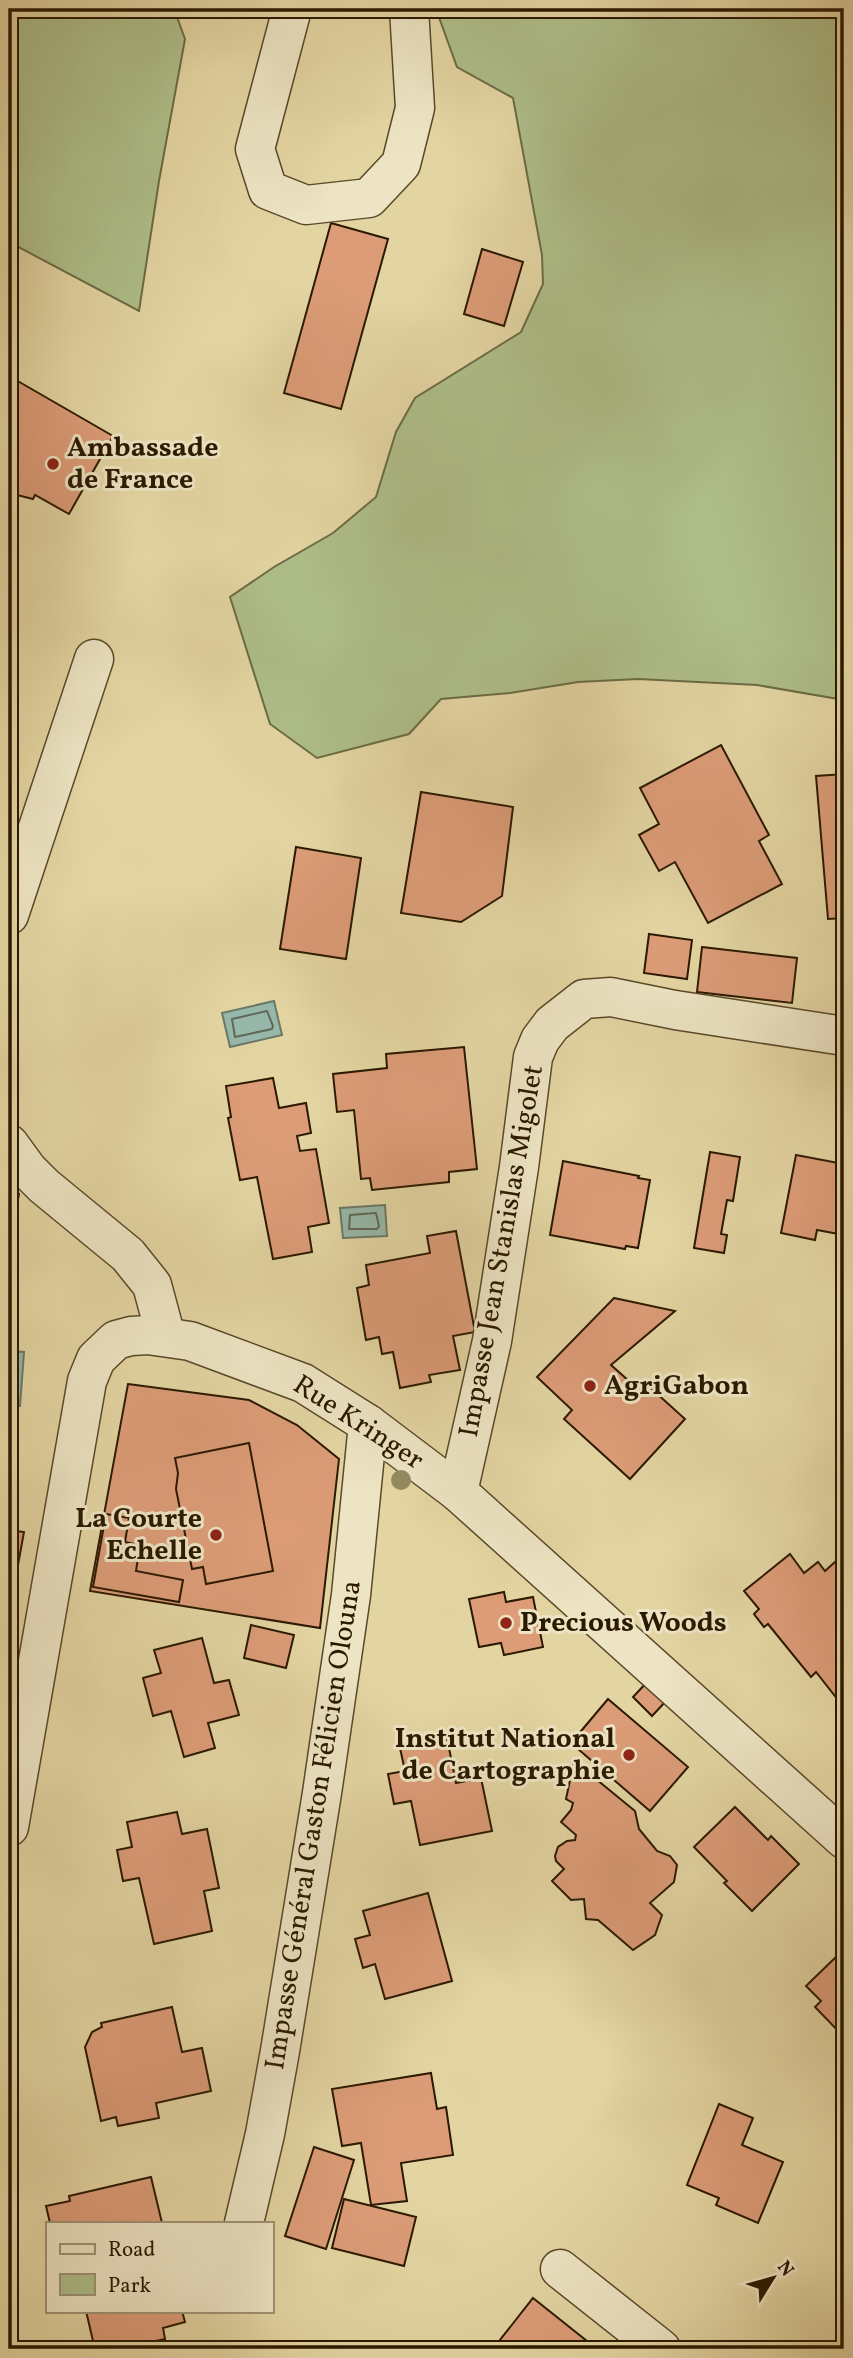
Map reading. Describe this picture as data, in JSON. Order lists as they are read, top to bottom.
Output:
{
  "streets": {
    "street": ["Impasse Jean Stanislas Migolet", "Rue Kringer", "Impasse Général Gaston Félicien Olouna"]
  },
  "crossings": [
    ["Impasse Jean Stanislas Migolet", "Rue Kringer"],
    ["Rue Kringer", "Impasse Général Gaston Félicien Olouna"]
  ],
  "places": [
    "Ambassade de France",
    "AgriGabon",
    "La Courte Echelle",
    "Precious Woods",
    "Institut National de Cartographie"
  ],
  "legend": ["Road", "Park"],
  "north": "top right"
}
